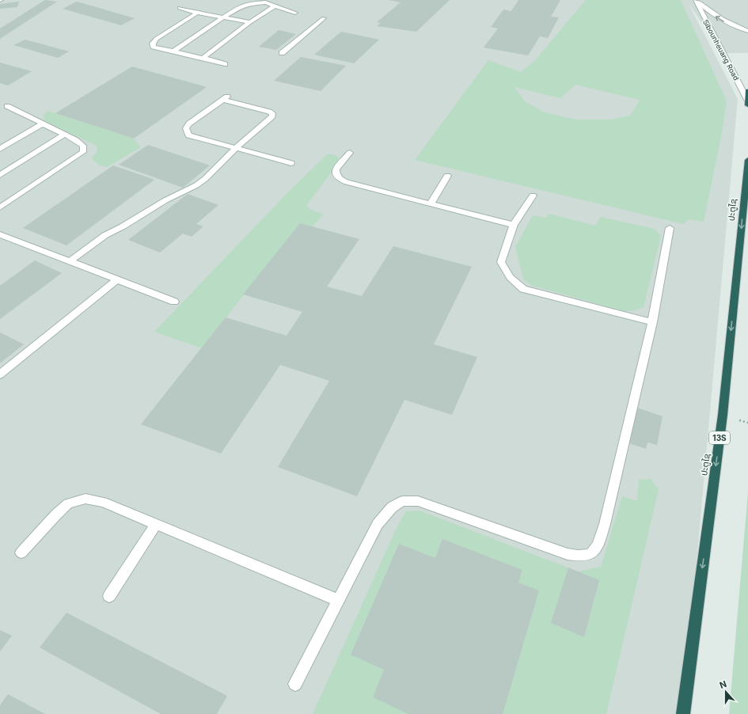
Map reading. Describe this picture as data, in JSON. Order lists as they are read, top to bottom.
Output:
{
  "streets": {
    "highway": ["ປະຕູໄຊ", "13S"],
    "street": ["Sibounheuang Road"]
  },
  "one_way": ["ປະຕູໄຊ"],
  "north": "top"
}
